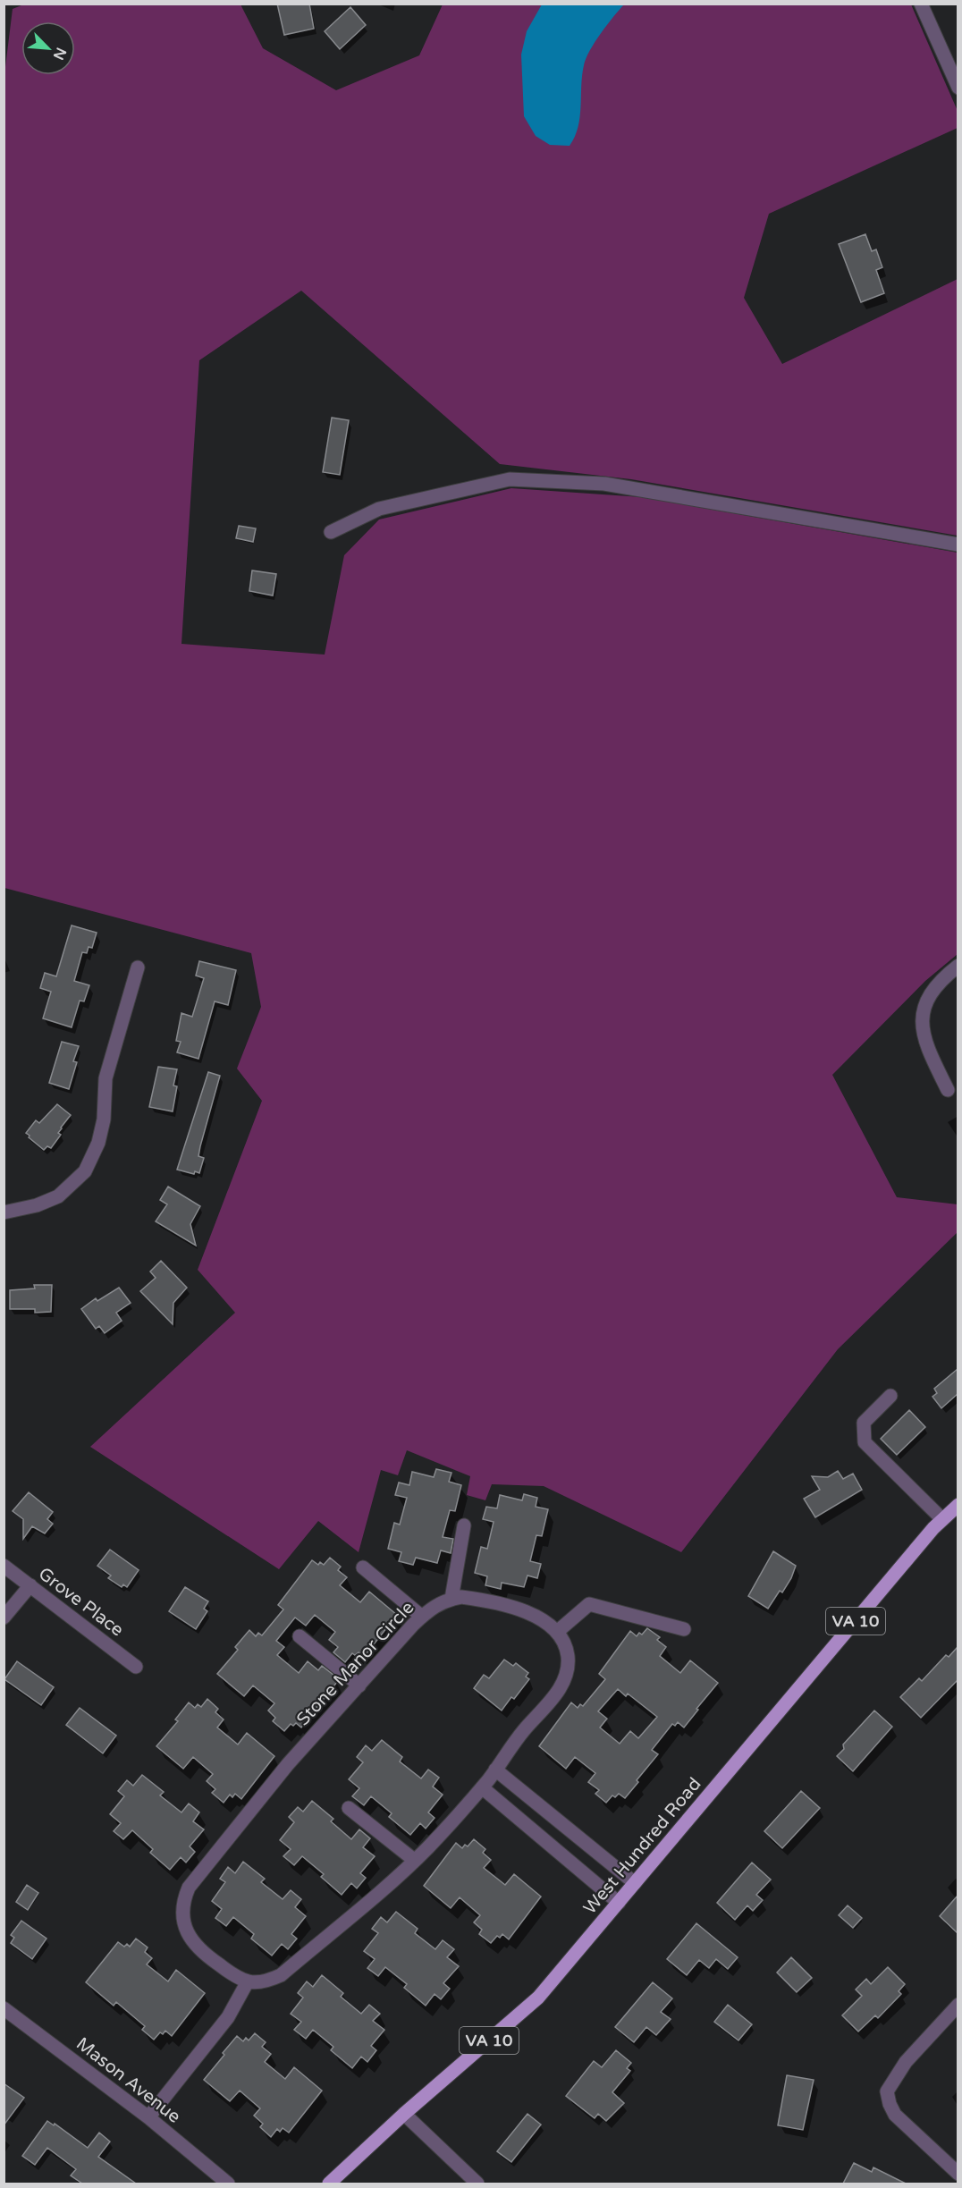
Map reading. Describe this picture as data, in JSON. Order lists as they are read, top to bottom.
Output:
{
  "streets": {
    "main road": ["VA 10", "West Hundred Road"],
    "street": ["Grove Place", "Stone Manor Circle", "Mason Avenue"]
  },
  "north": "bottom right"
}
